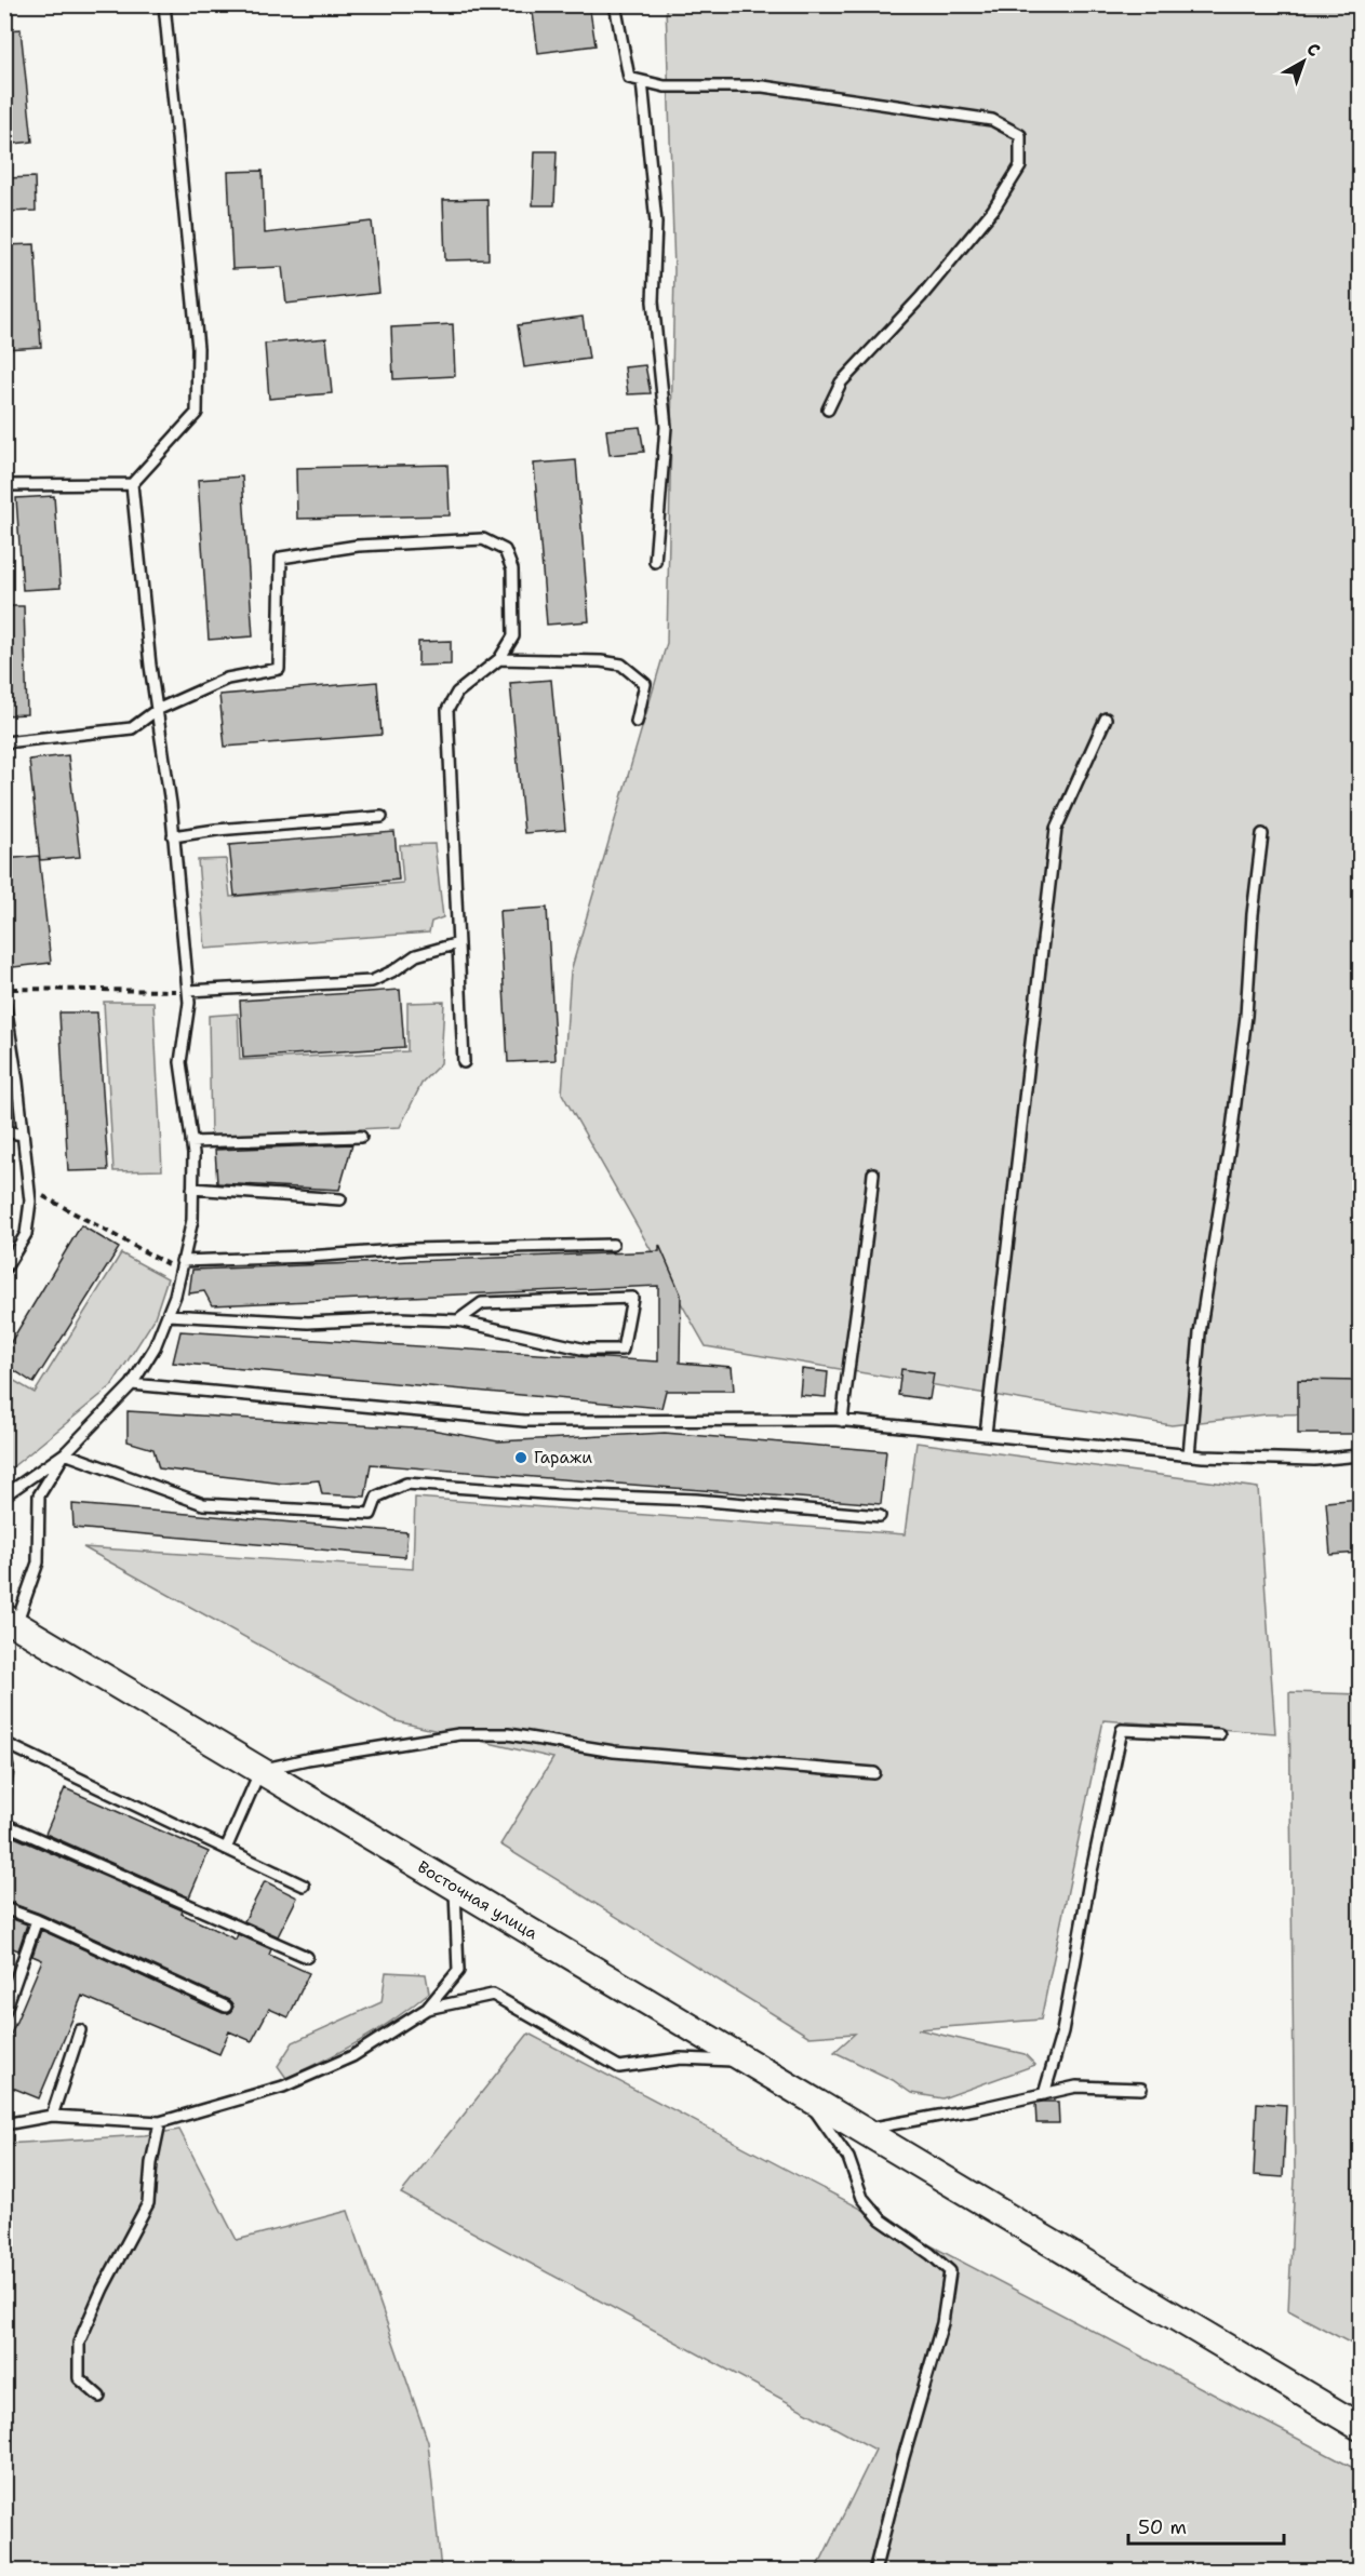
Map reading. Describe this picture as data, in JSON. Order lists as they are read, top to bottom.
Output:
{
  "streets": {
    "main road": ["Восточная улица"]
  },
  "places": ["Гаражи"],
  "scale_bar": "50 m",
  "north": "top right"
}
